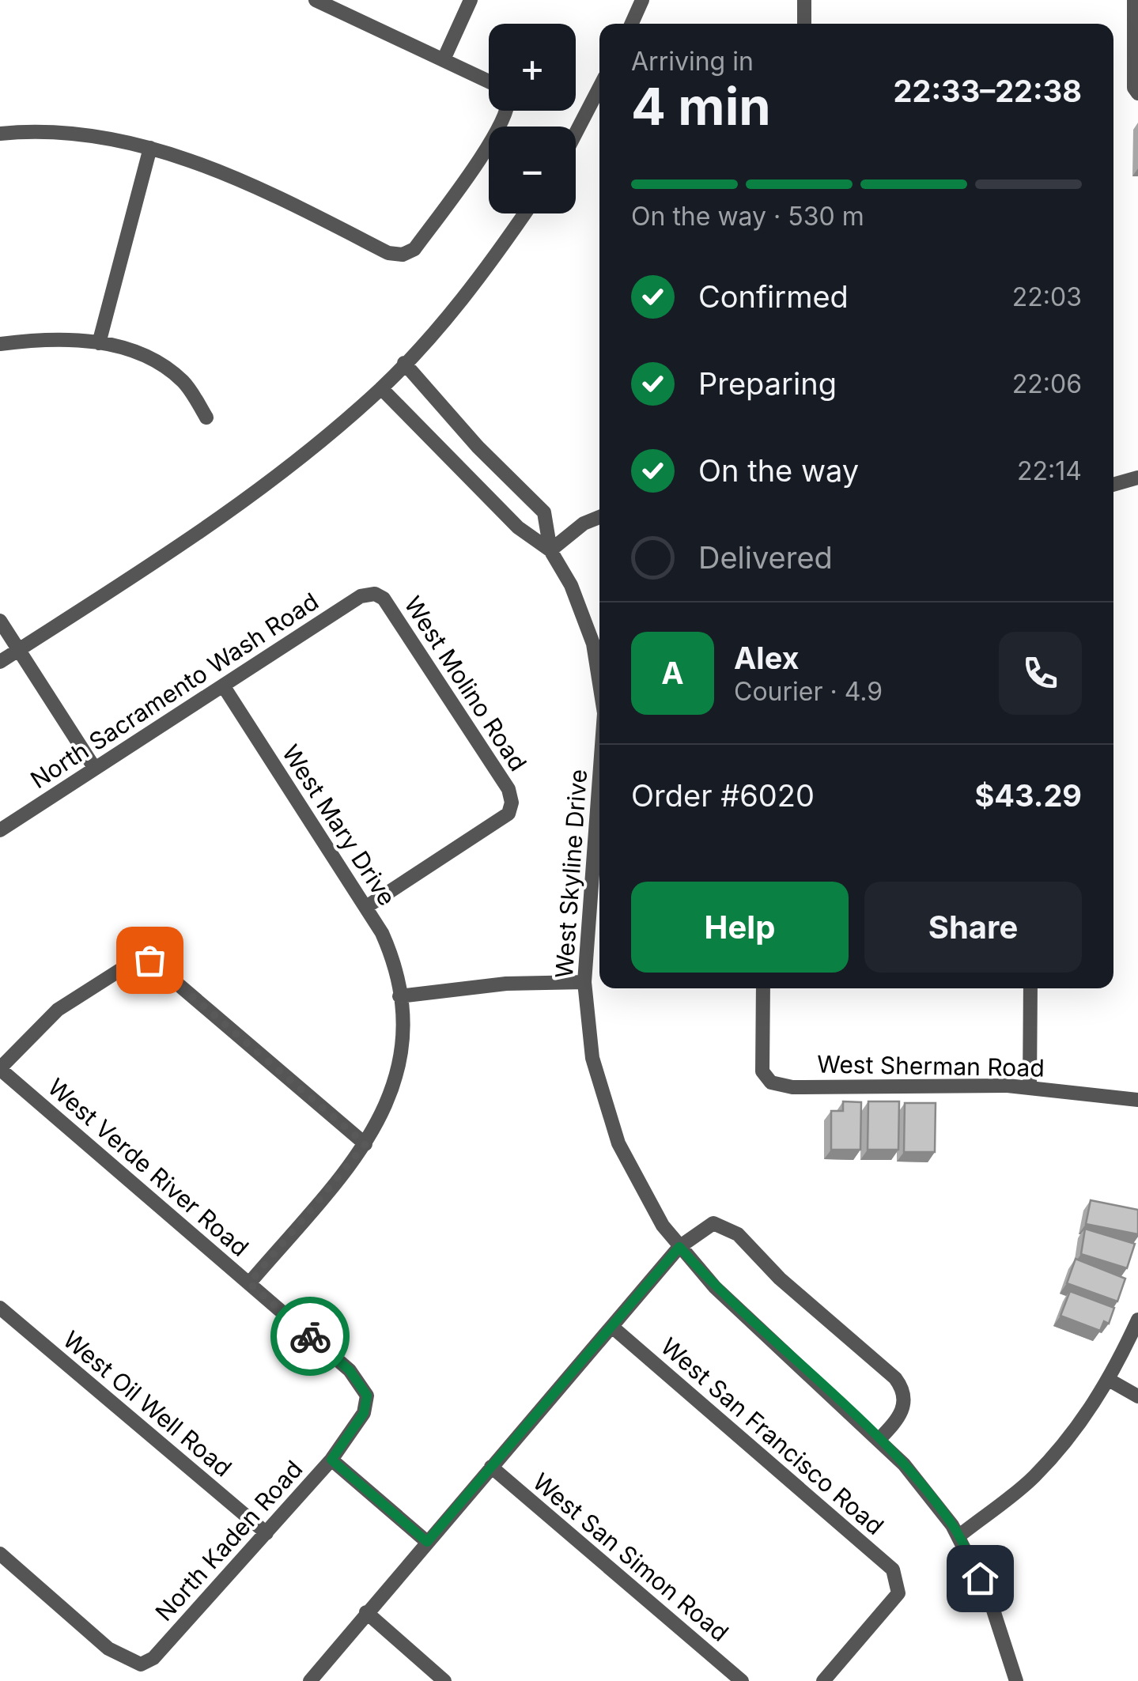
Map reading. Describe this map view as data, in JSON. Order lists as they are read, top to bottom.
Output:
{
  "streets": {
    "street": [
      "West Molino Road",
      "North Sacramento Wash Road",
      "West Mary Drive",
      "West Skyline Drive",
      "West Sherman Road",
      "West Verde River Road",
      "West Oil Well Road",
      "West San Francisco Road",
      "North Kaden Road",
      "West San Simon Road"
    ]
  },
  "crossings": [
    ["West Molino Road", "North Sacramento Wash Road"],
    ["West Molino Road", "West Mary Drive"],
    ["North Sacramento Wash Road", "West Mary Drive"],
    ["West Verde River Road", "North Kaden Road"],
    ["West Oil Well Road", "North Kaden Road"]
  ],
  "page": {
    "map_buttons": ["+", "−"],
    "heading": ["4 min", "Arriving in", "22:33–22:38"],
    "panel": [
      "Alex",
      "Courier · 4.9",
      "Order #6020",
      "$43.29"
    ],
    "bar": "On the way · 530 m",
    "list": [
      ["Confirmed", "22:03"],
      ["Preparing", "22:06"],
      ["On the way", "22:14"],
      "Delivered"
    ],
    "round": "A",
    "buttons": ["Help", "Share"]
  }
}
